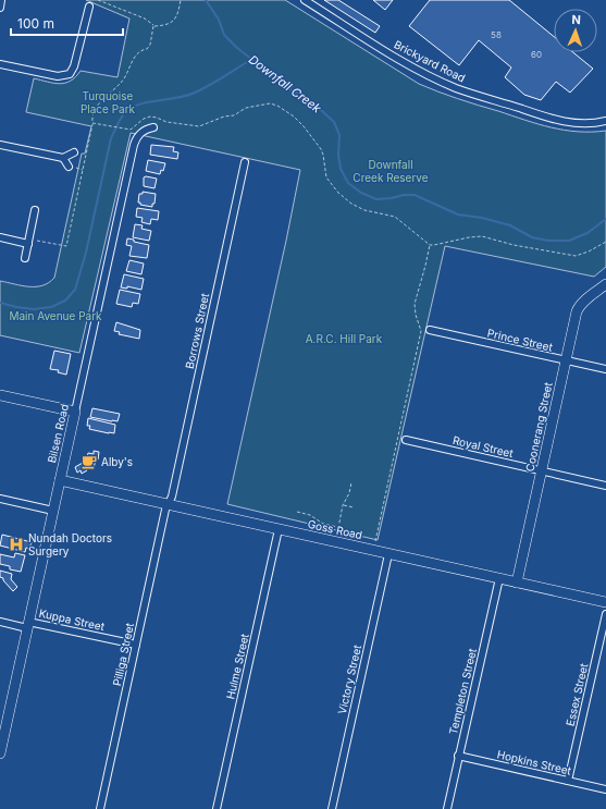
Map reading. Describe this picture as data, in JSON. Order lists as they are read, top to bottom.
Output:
{
  "streets": {
    "street": [
      "Brickyard Road",
      "Borrows Street",
      "Prince Street",
      "Coonerang Street",
      "Bilsen Road",
      "Royal Street",
      "Goss Road",
      "Kuppa Street",
      "Pilliga Street",
      "Hulme Street",
      "Victory Street",
      "Templeton Street",
      "Essex Street",
      "Hopkins Street"
    ]
  },
  "crossings": [
    ["Borrows Street", "Goss Road"],
    ["Borrows Street", "Pilliga Street"],
    ["Prince Street", "Coonerang Street"],
    ["Coonerang Street", "Royal Street"],
    ["Coonerang Street", "Goss Road"],
    ["Bilsen Road", "Goss Road"],
    ["Bilsen Road", "Kuppa Street"],
    ["Goss Road", "Pilliga Street"],
    ["Goss Road", "Hulme Street"],
    ["Goss Road", "Victory Street"],
    ["Goss Road", "Templeton Street"],
    ["Kuppa Street", "Pilliga Street"],
    ["Templeton Street", "Hopkins Street"],
    ["Essex Street", "Hopkins Street"]
  ],
  "water": ["Downfall Creek"],
  "parks": [
    "Turquoise Place Park",
    "Downfall Creek Reserve",
    "Main Avenue Park",
    "A.R.C. Hill Park"
  ],
  "places": {
    "cafe": ["Alby's"],
    "hospital": ["Nundah Doctors Surgery"]
  },
  "house_numbers": ["58", "60"],
  "scale_bar": "100 m",
  "north": "top"
}
